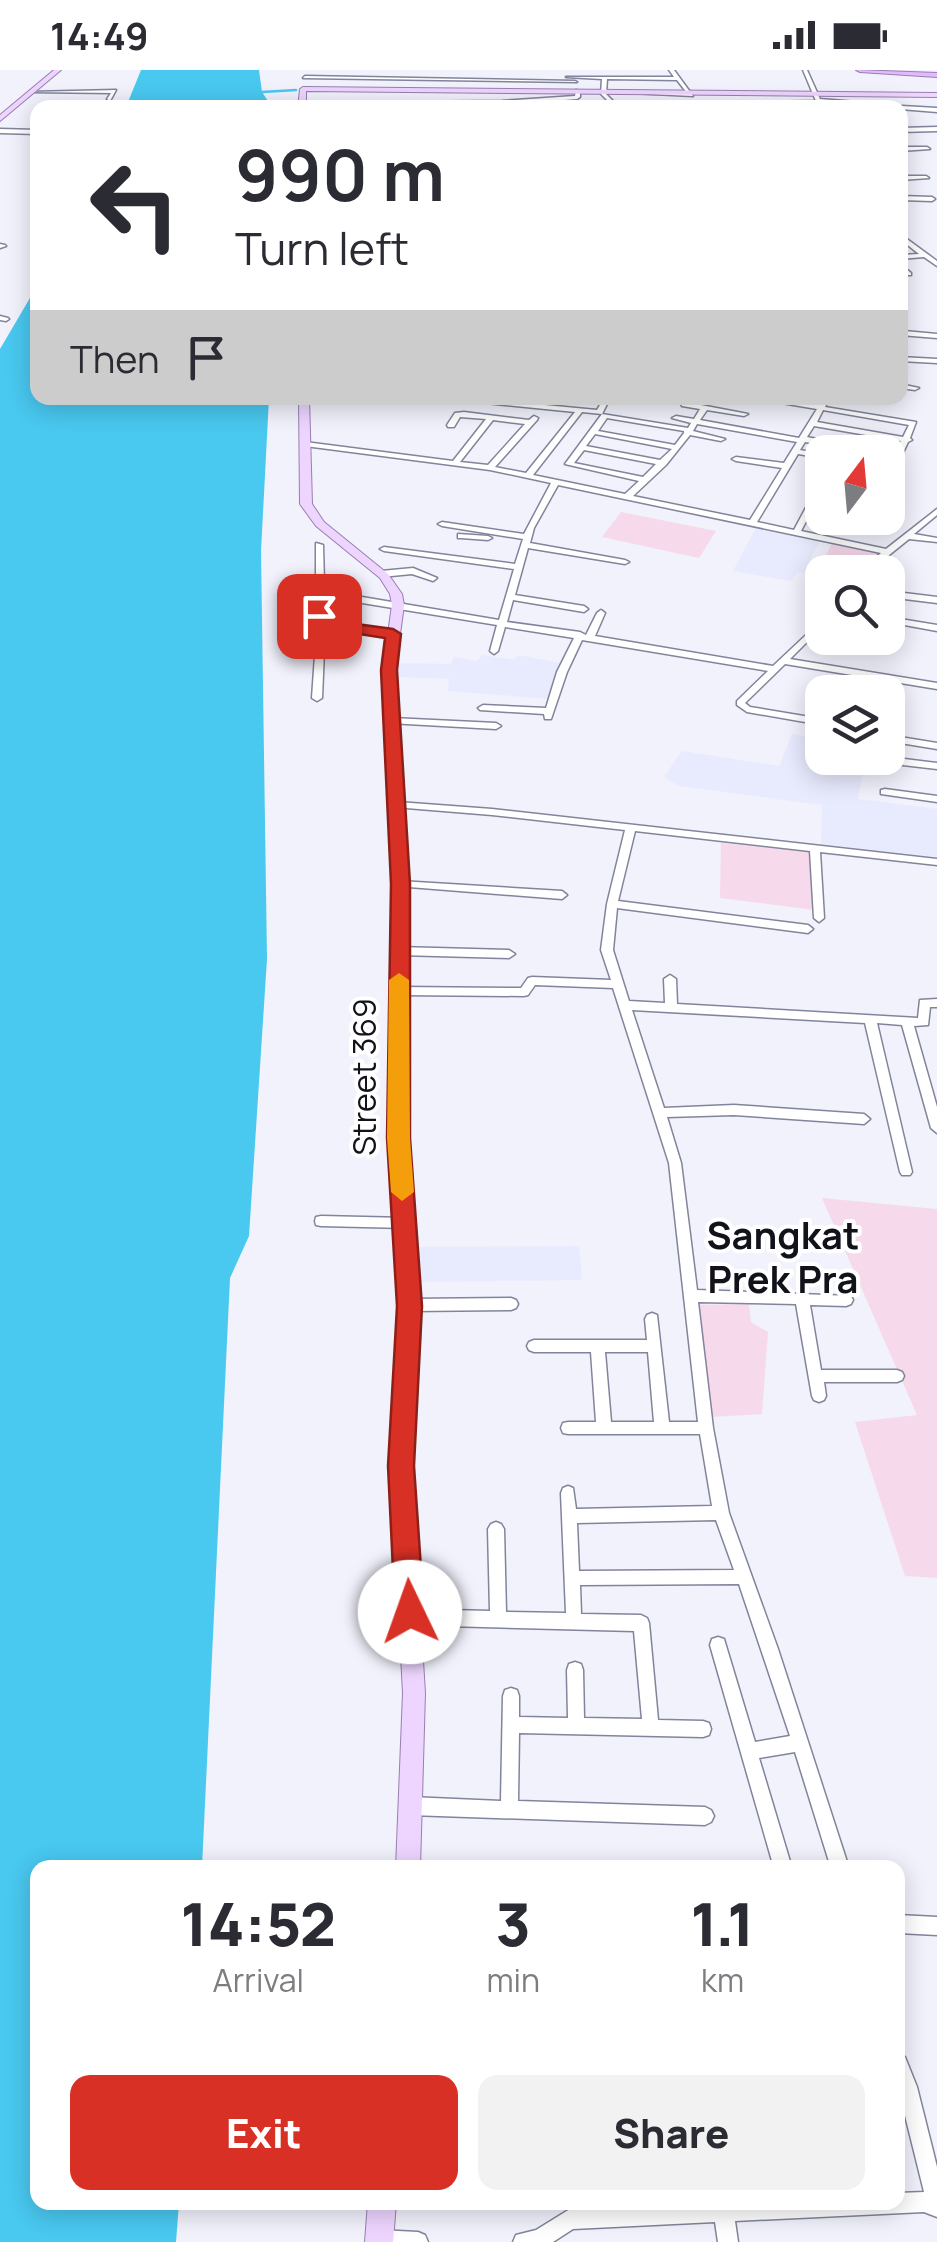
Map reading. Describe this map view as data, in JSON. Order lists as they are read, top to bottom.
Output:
{
  "streets": {
    "main road": ["Street 369"]
  },
  "districts": ["Sangkat Prek Pra"],
  "north": "top",
  "page": {
    "status": "14:49",
    "turn": ["990 m", "Turn left"],
    "then": "Then",
    "eta": [
      "14:52",
      "Arrival",
      "3",
      "min",
      "1.1",
      "km"
    ],
    "buttons": ["Exit", "Share"]
  }
}
